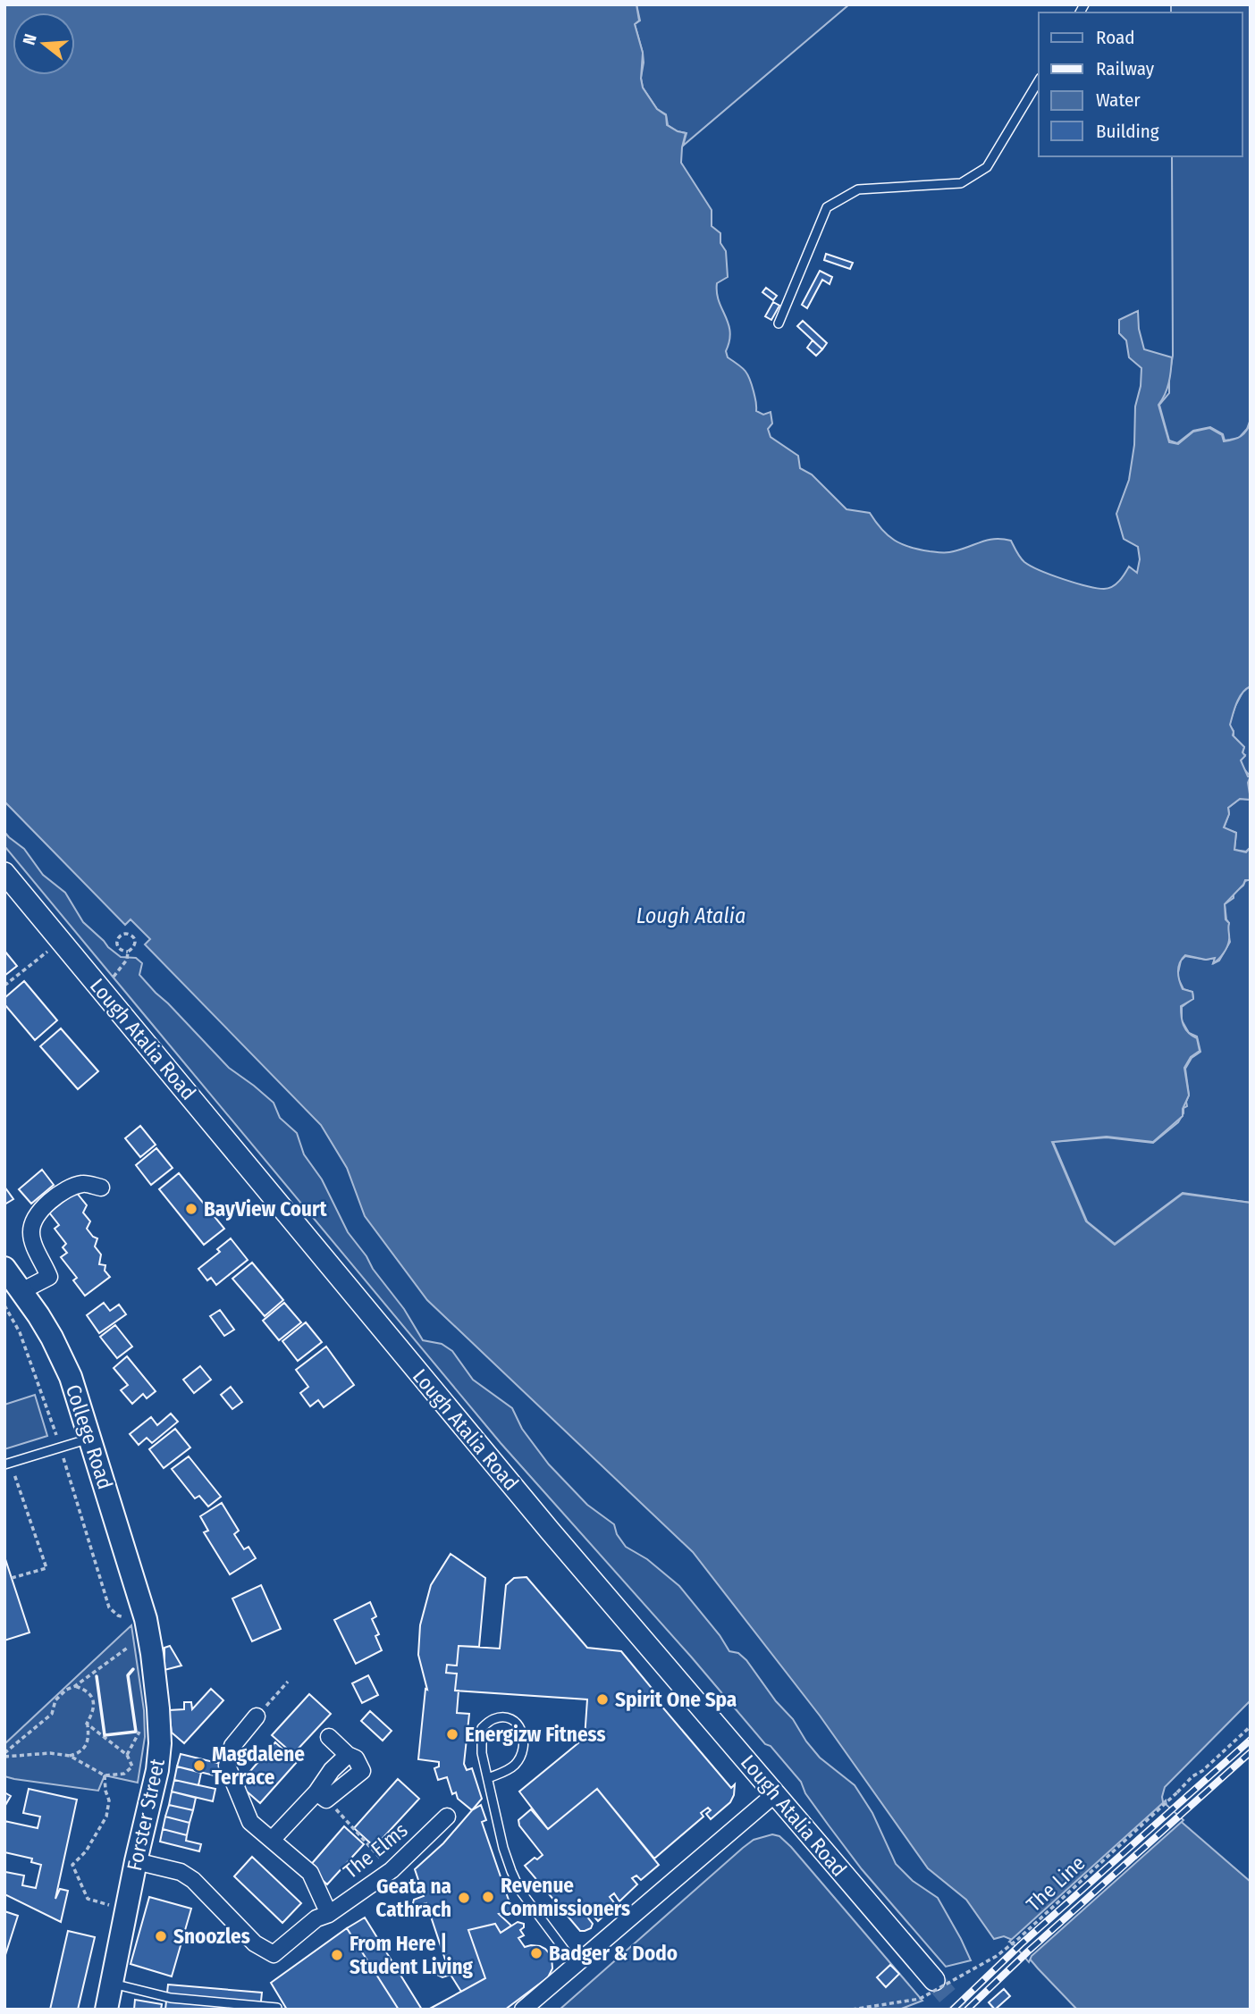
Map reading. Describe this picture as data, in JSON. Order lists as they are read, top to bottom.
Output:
{
  "streets": {
    "main road": ["College Road", "Forster Street"],
    "street": ["Lough Atalia Road", "The Elms"],
    "path": ["The Line"]
  },
  "crossings": [
    ["College Road", "Forster Street"],
    ["Forster Street", "The Elms"]
  ],
  "water": ["Lough Atalia"],
  "places": [
    "BayView Court",
    "Spirit One Spa",
    "Energizw Fitness",
    "Magdalene Terrace",
    "Revenue Commissioners",
    "Geata na Cathrach",
    "Snoozles",
    "Badger & Dodo",
    "From Here | Student Living"
  ],
  "legend": [
    "Road",
    "Railway",
    "Water",
    "Building"
  ],
  "north": "left"
}
